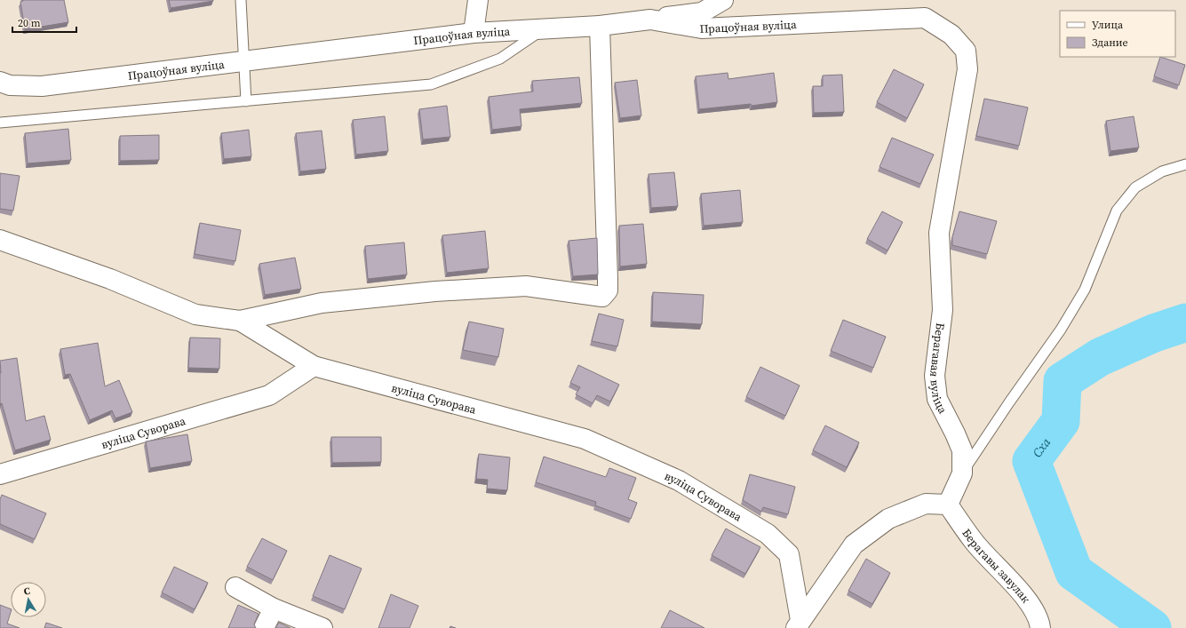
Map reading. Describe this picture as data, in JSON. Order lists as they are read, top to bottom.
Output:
{
  "streets": {
    "street": [
      "Працоўная вуліца",
      "Берагавая вуліца",
      "вуліца Суворава",
      "Берагавы завулак"
    ]
  },
  "crossings": [
    ["Працоўная вуліца", "Берагавая вуліца"],
    ["Берагавая вуліца", "Берагавы завулак"]
  ],
  "water": ["Сха"],
  "legend": ["Улица", "Здание"],
  "scale_bar": "20 m",
  "north": "top"
}
